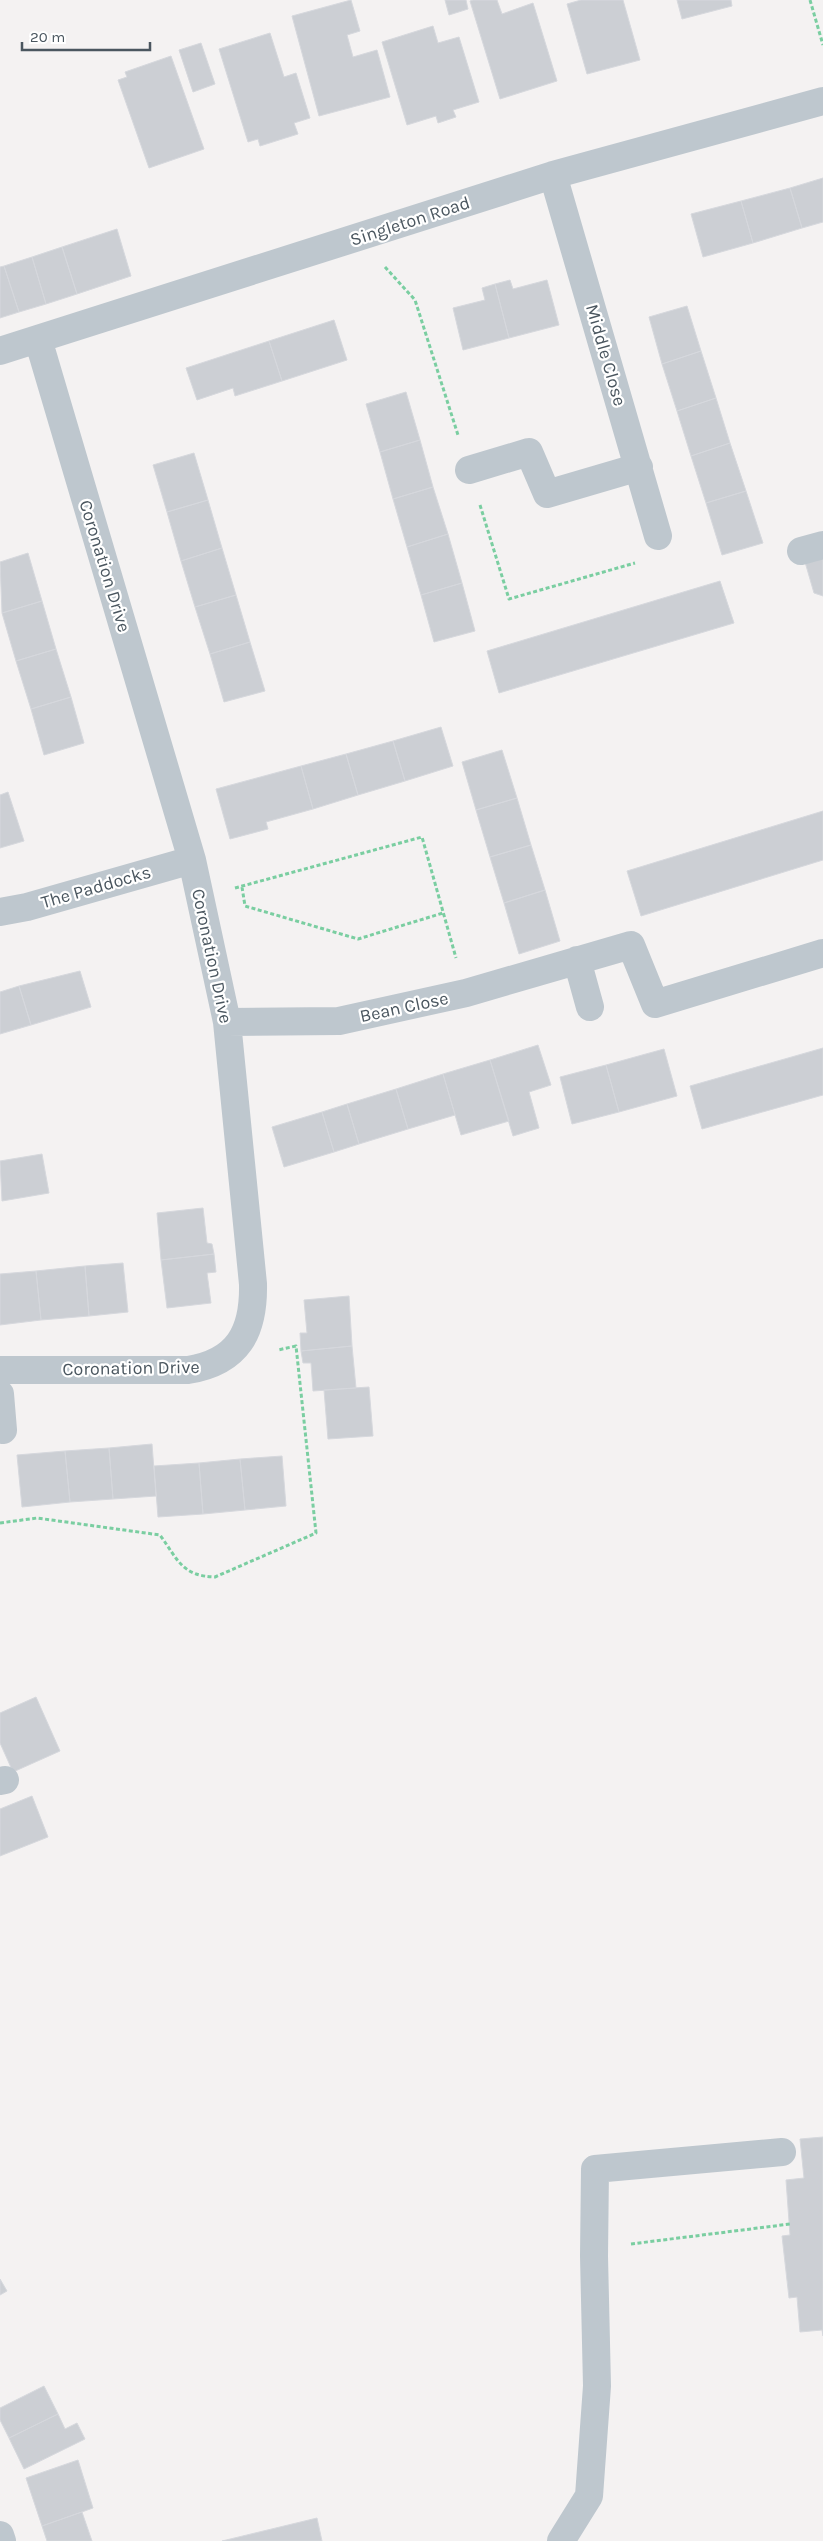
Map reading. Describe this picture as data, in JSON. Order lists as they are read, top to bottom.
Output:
{
  "streets": {
    "street": [
      "Singleton Road",
      "Middle Close",
      "Coronation Drive",
      "The Paddocks",
      "Bean Close"
    ]
  },
  "crossings": [
    ["Singleton Road", "Middle Close"],
    ["Singleton Road", "Coronation Drive"],
    ["Coronation Drive", "The Paddocks"],
    ["Coronation Drive", "Bean Close"]
  ],
  "scale_bar": "20 m"
}
